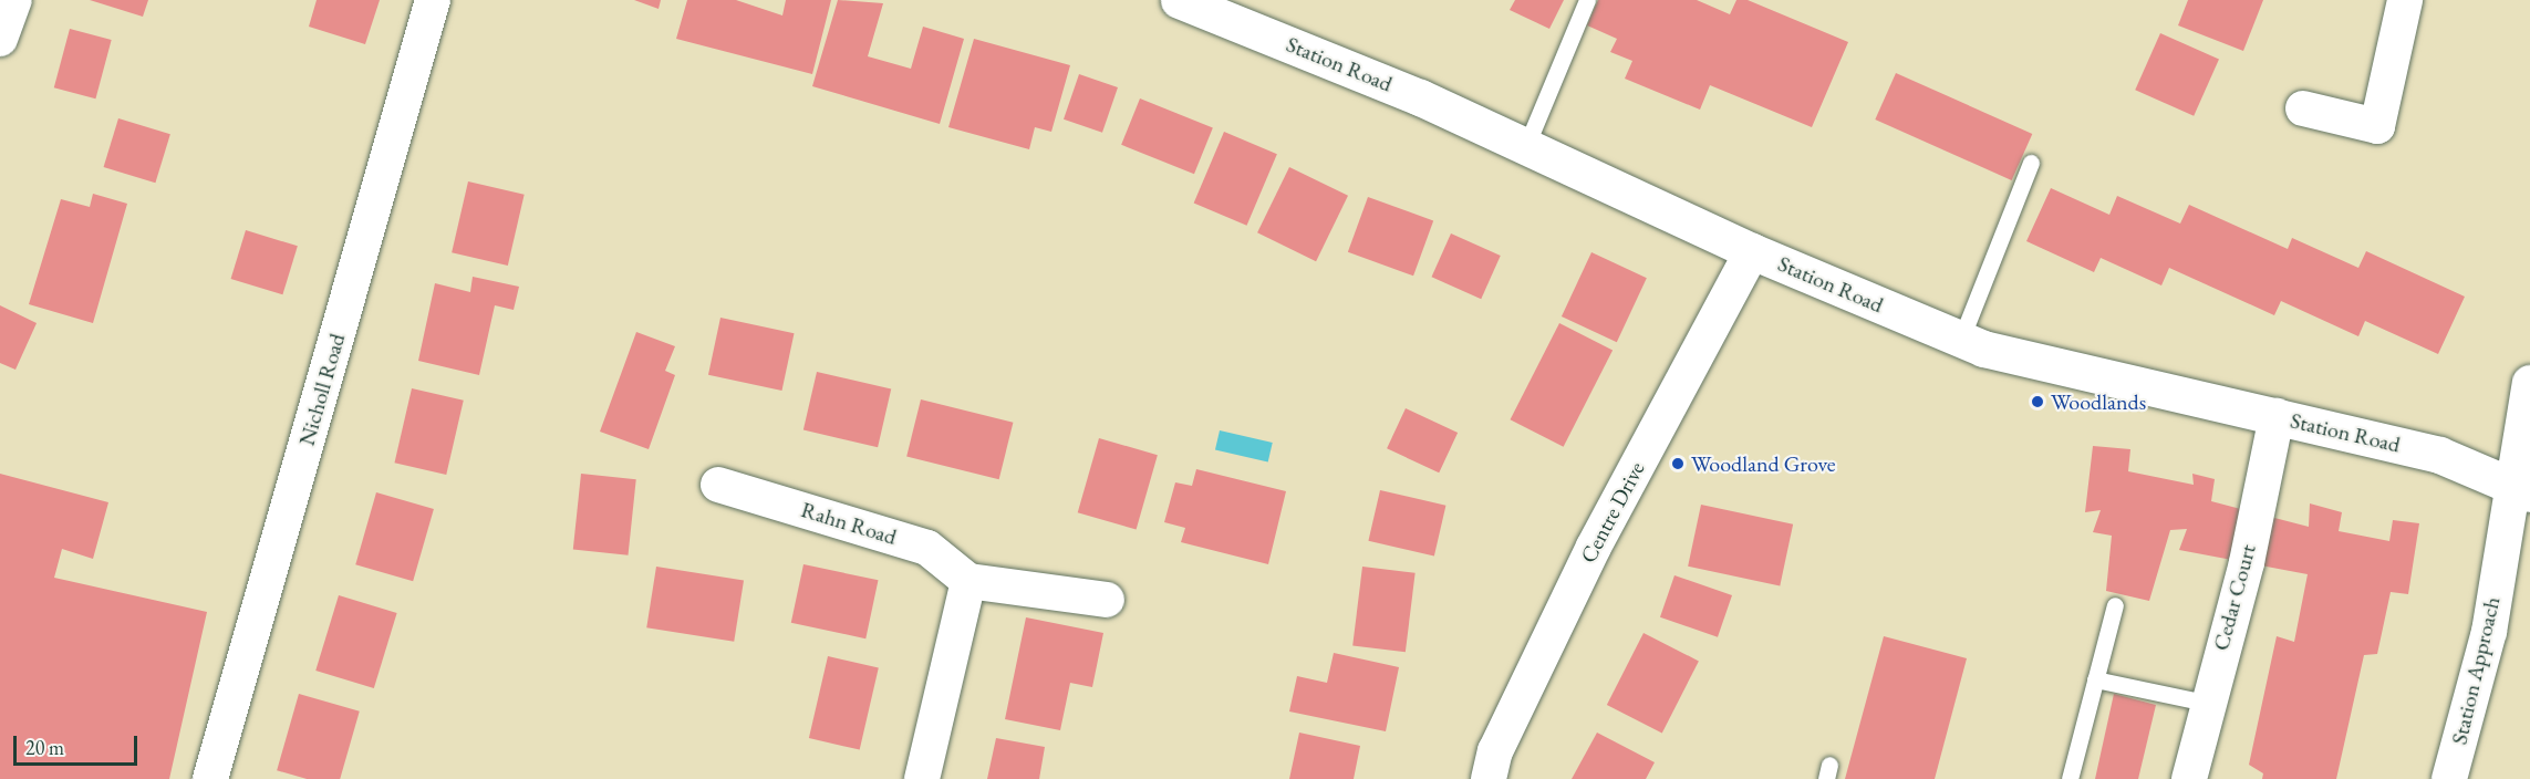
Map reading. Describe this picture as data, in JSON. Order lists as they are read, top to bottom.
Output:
{
  "streets": {
    "street": [
      "Station Road",
      "Nicholl Road",
      "Centre Drive",
      "Rahn Road",
      "Cedar Court",
      "Station Approach"
    ]
  },
  "crossings": [
    ["Station Road", "Centre Drive"],
    ["Station Road", "Cedar Court"],
    ["Station Road", "Station Approach"]
  ],
  "places": ["Woodlands", "Woodland Grove"],
  "scale_bar": "20 m"
}
